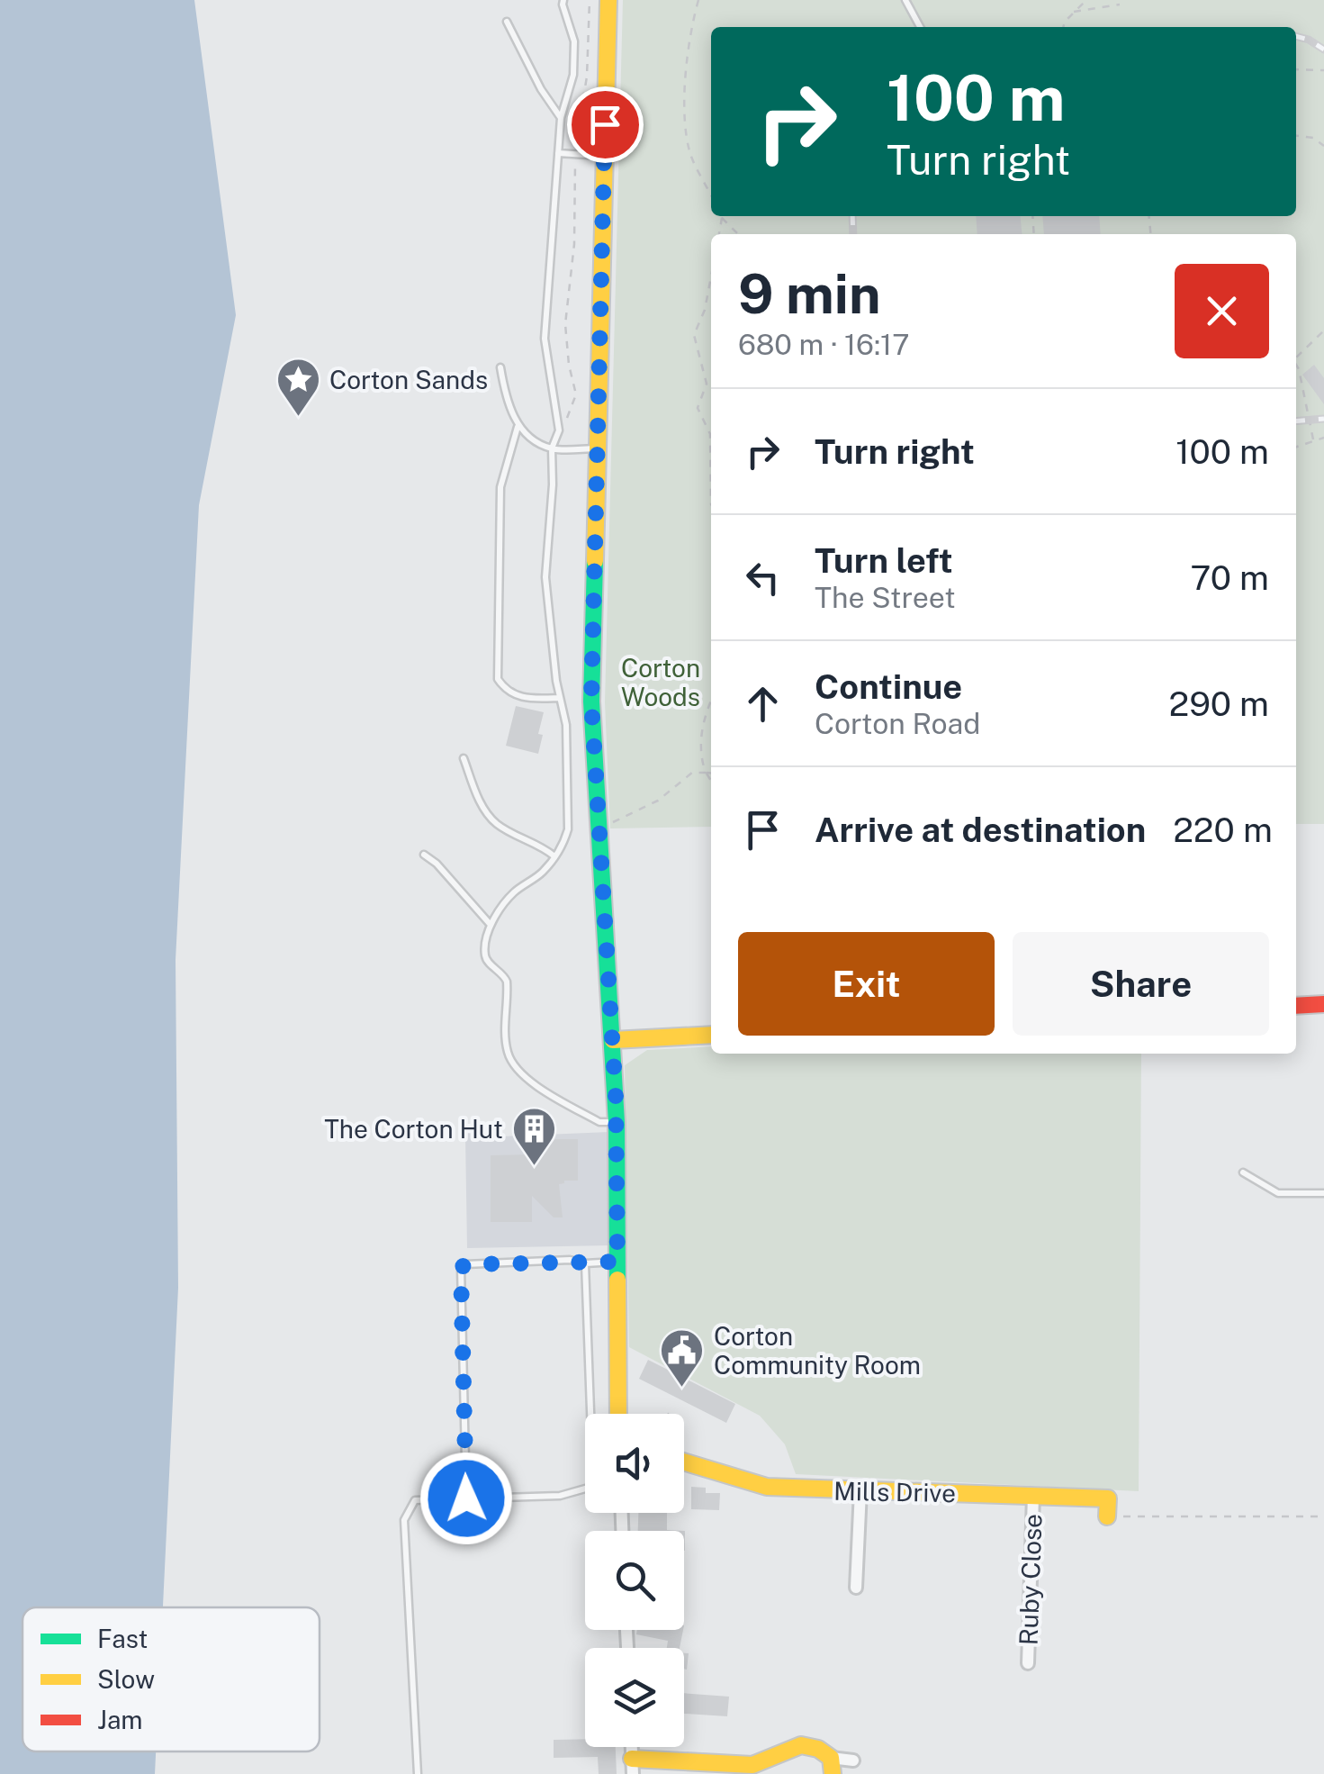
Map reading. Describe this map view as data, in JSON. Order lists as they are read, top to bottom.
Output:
{
  "streets": {
    "main road": ["Mills Drive"],
    "street": ["Ruby Close"]
  },
  "crossings": [
    ["Mills Drive", "Ruby Close"]
  ],
  "parks": ["Corton Woods"],
  "places": {
    "place": ["Corton Sands"],
    "building": ["The Corton Hut"],
    "public building": ["Corton Community Room"]
  },
  "legend": ["Fast", "Slow", "Jam"],
  "page": {
    "turn": ["100 m", "Turn right"],
    "heading": ["9 min", "680 m · 16:17"],
    "list": [
      {
        "name": "Turn right",
        "value": "100 m"
      },
      {
        "name": "Turn left",
        "note": "The Street",
        "value": "70 m"
      },
      {
        "name": "Continue",
        "note": "Corton Road",
        "value": "290 m"
      },
      {
        "name": "Arrive at destination",
        "value": "220 m"
      }
    ],
    "buttons": ["Exit", "Share"]
  }
}
